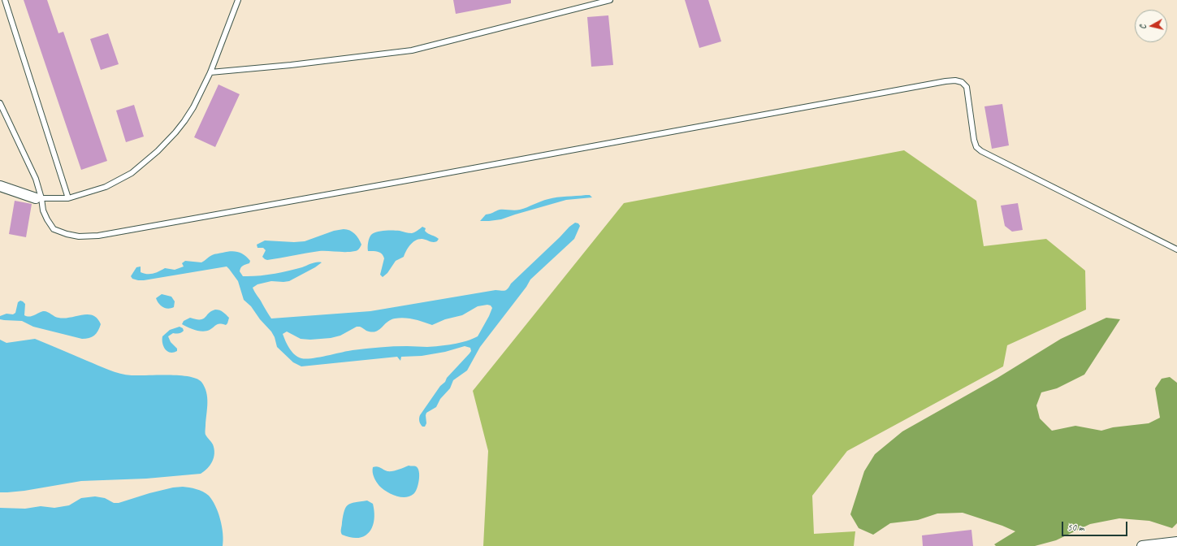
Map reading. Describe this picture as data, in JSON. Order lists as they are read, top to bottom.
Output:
{
  "scale_bar": "50 m",
  "north": "left"
}
